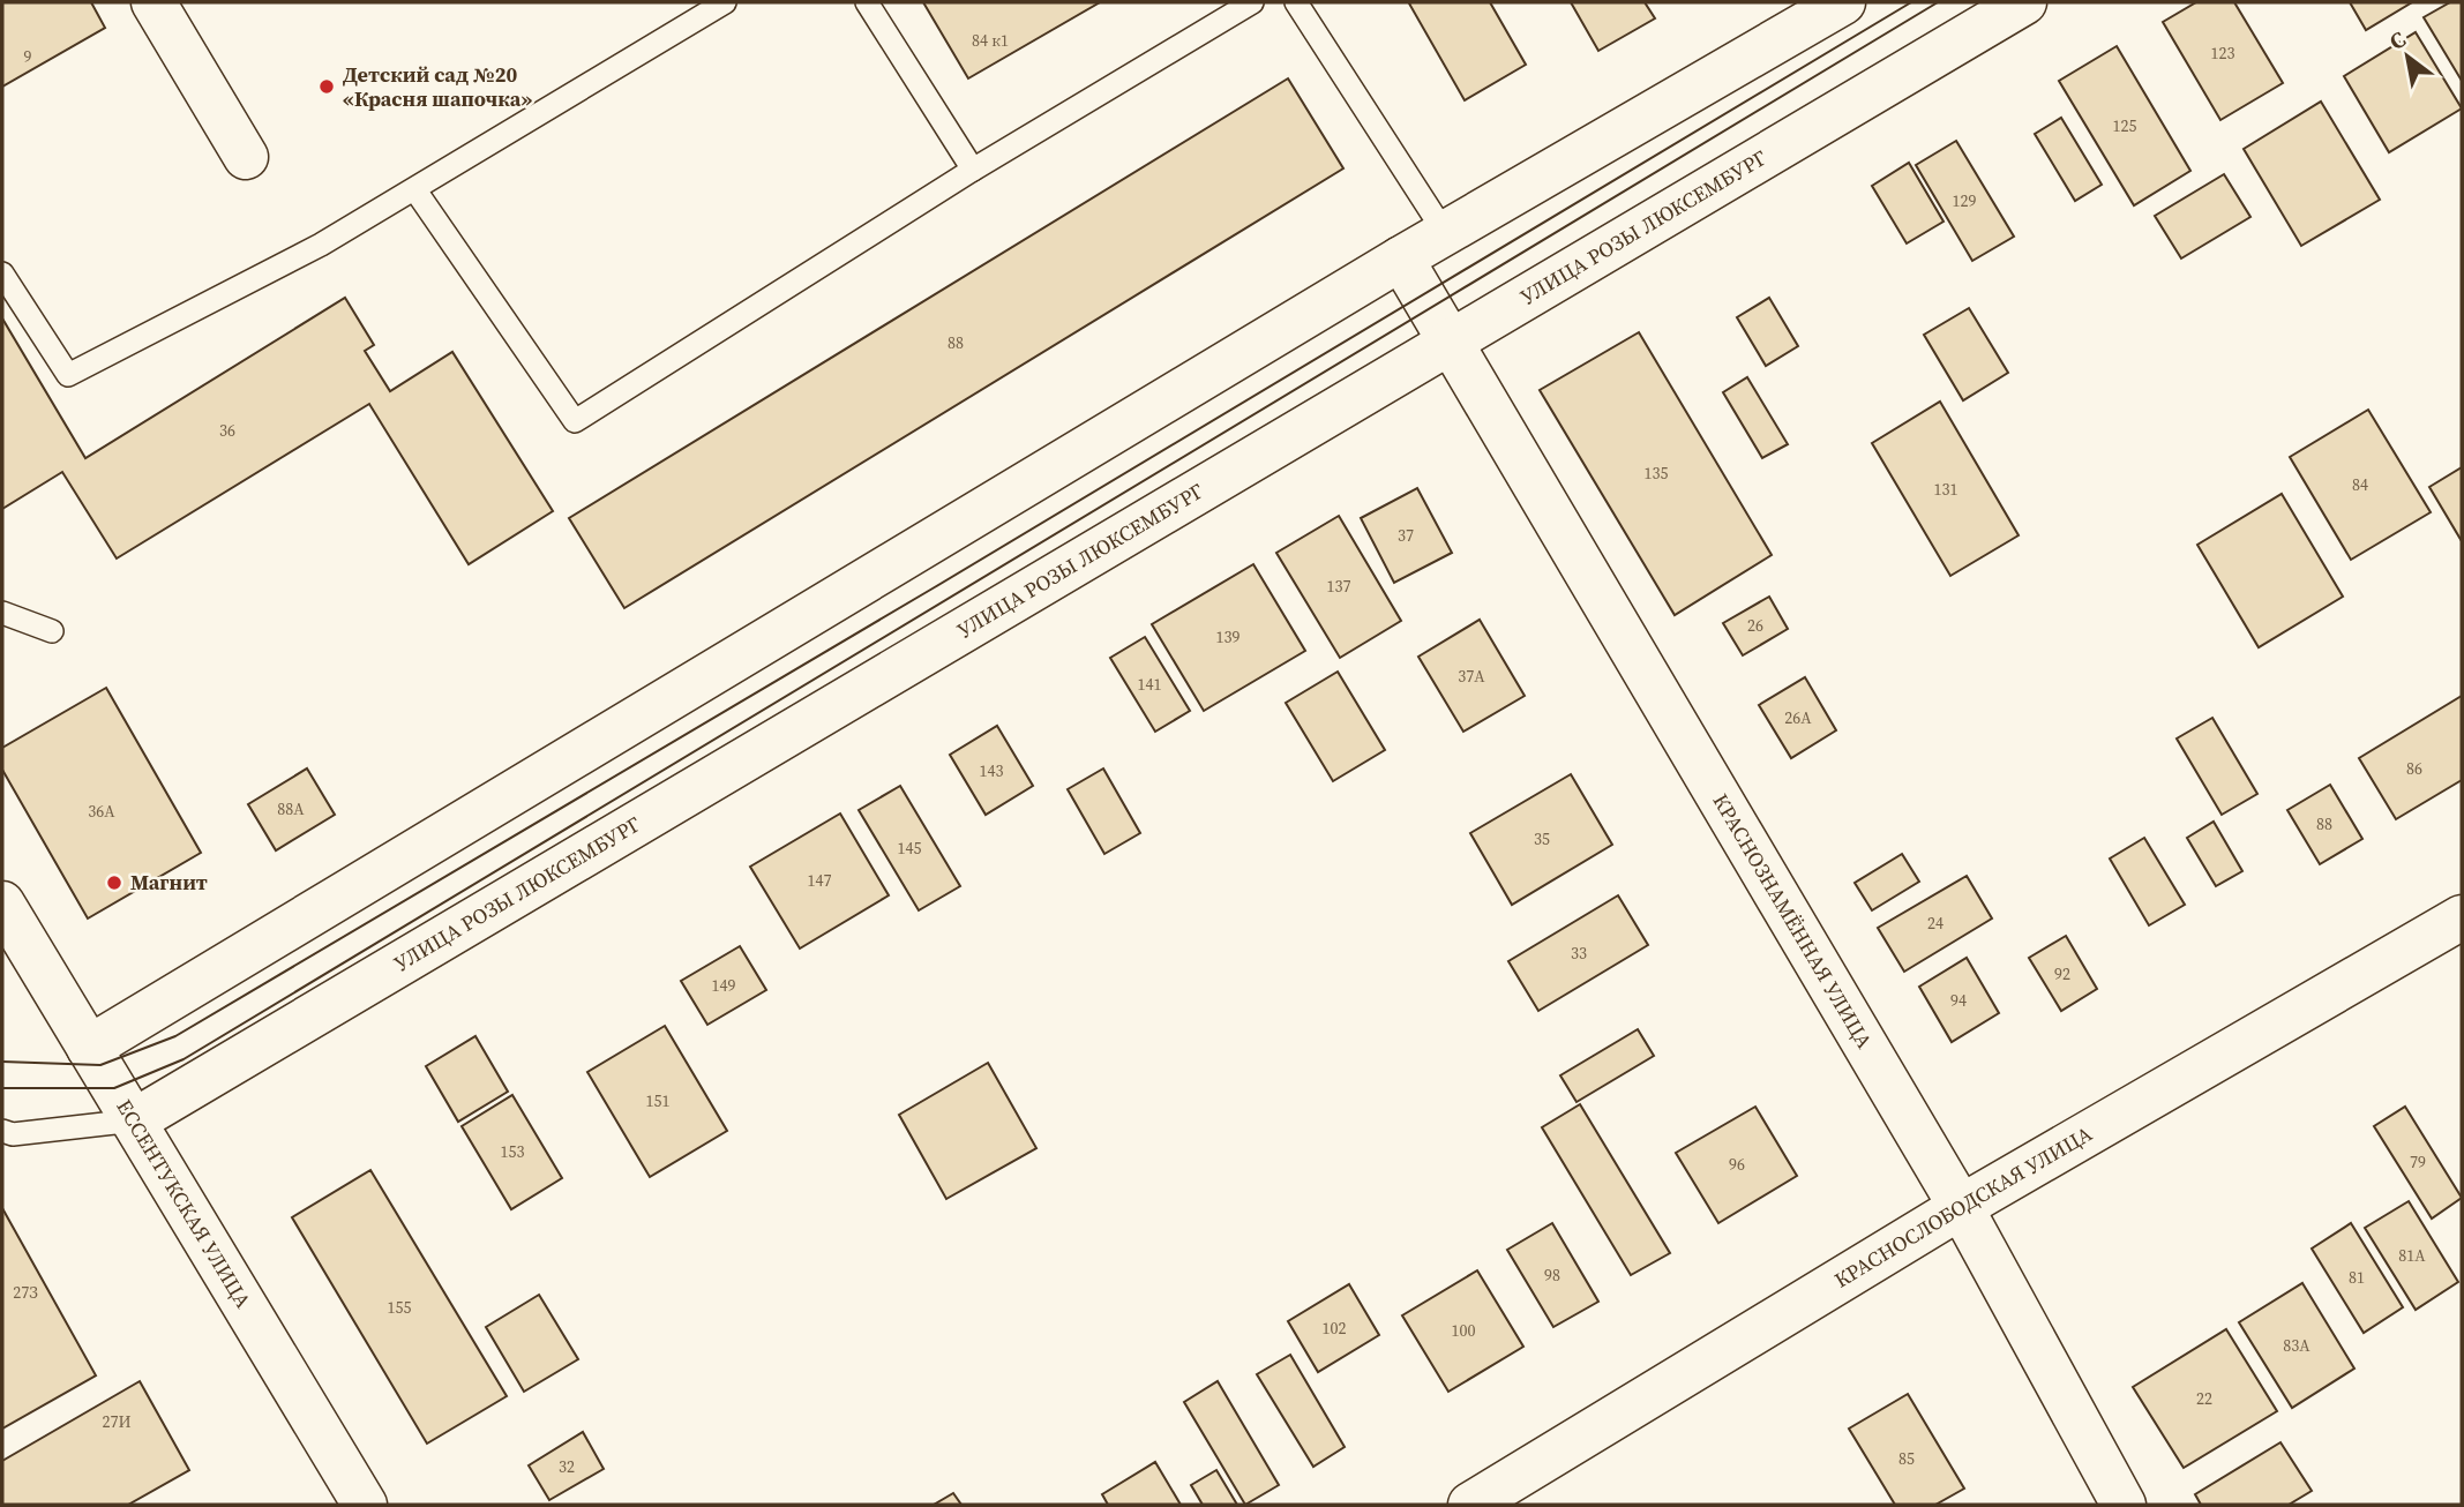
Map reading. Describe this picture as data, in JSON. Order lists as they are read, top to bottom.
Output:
{
  "streets": {
    "street": [
      "УЛИЦА РОЗЫ ЛЮКСЕМБУРГ",
      "КРАСНОЗНАМЁННАЯ УЛИЦА",
      "ЕССЕНТУКСКАЯ УЛИЦА",
      "КРАСНОСЛОБОДСКАЯ УЛИЦА"
    ]
  },
  "crossings": [
    ["УЛИЦА РОЗЫ ЛЮКСЕМБУРГ", "КРАСНОЗНАМЁННАЯ УЛИЦА"],
    ["УЛИЦА РОЗЫ ЛЮКСЕМБУРГ", "ЕССЕНТУКСКАЯ УЛИЦА"],
    ["КРАСНОЗНАМЁННАЯ УЛИЦА", "КРАСНОСЛОБОДСКАЯ УЛИЦА"]
  ],
  "places": ["Детский сад №20 «Красня шапочка»", "Магнит"],
  "house_numbers": [
    "84 к1",
    "123",
    "9",
    "125",
    "129",
    "88",
    "36",
    "135",
    "84",
    "131",
    "37",
    "137",
    "26",
    "139",
    "37А",
    "141",
    "26А",
    "86",
    "143",
    "88А",
    "36А",
    "88",
    "35",
    "145",
    "147",
    "24",
    "33",
    "92",
    "149",
    "94",
    "151",
    "153",
    "79",
    "96",
    "81А",
    "98",
    "81",
    "27З",
    "155",
    "102",
    "100",
    "83А",
    "22",
    "27И",
    "85",
    "32"
  ],
  "north": "top left"
}
